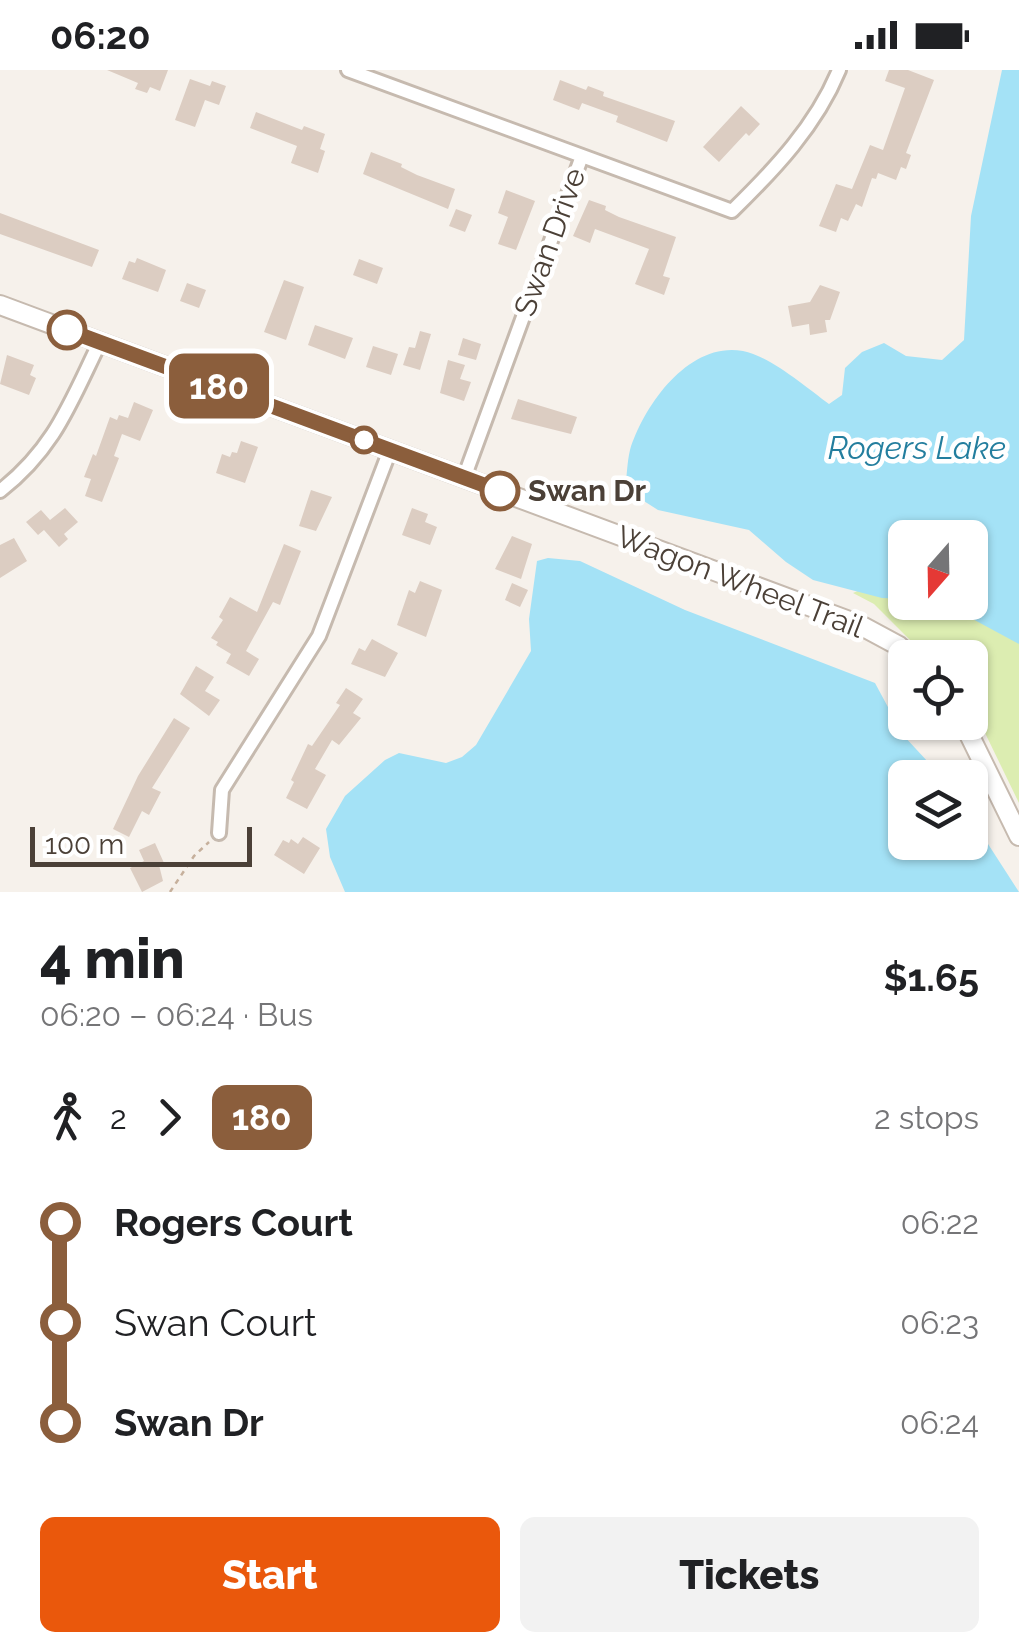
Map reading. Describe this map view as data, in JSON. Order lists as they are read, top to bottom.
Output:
{
  "streets": {
    "street": ["Swan Drive", "Wagon Wheel Trail"]
  },
  "crossings": [
    ["Swan Drive", "Wagon Wheel Trail"]
  ],
  "water": ["Rogers Lake"],
  "places": ["Swan Dr"],
  "lines": ["bus line 180"],
  "scale_bar": "100 m",
  "north": "bottom",
  "page": {
    "status": "06:20",
    "on_map": "180",
    "scale": "100 m",
    "heading": ["4 min", "06:20 – 06:24 · Bus", "$1.65"],
    "legs": ["2", "180", "2 stops"],
    "list": [
      {
        "name": "Rogers Court",
        "value": "06:22"
      },
      {
        "name": "Swan Court",
        "value": "06:23"
      },
      {
        "name": "Swan Dr",
        "value": "06:24"
      }
    ],
    "buttons": ["Start", "Tickets"]
  }
}
